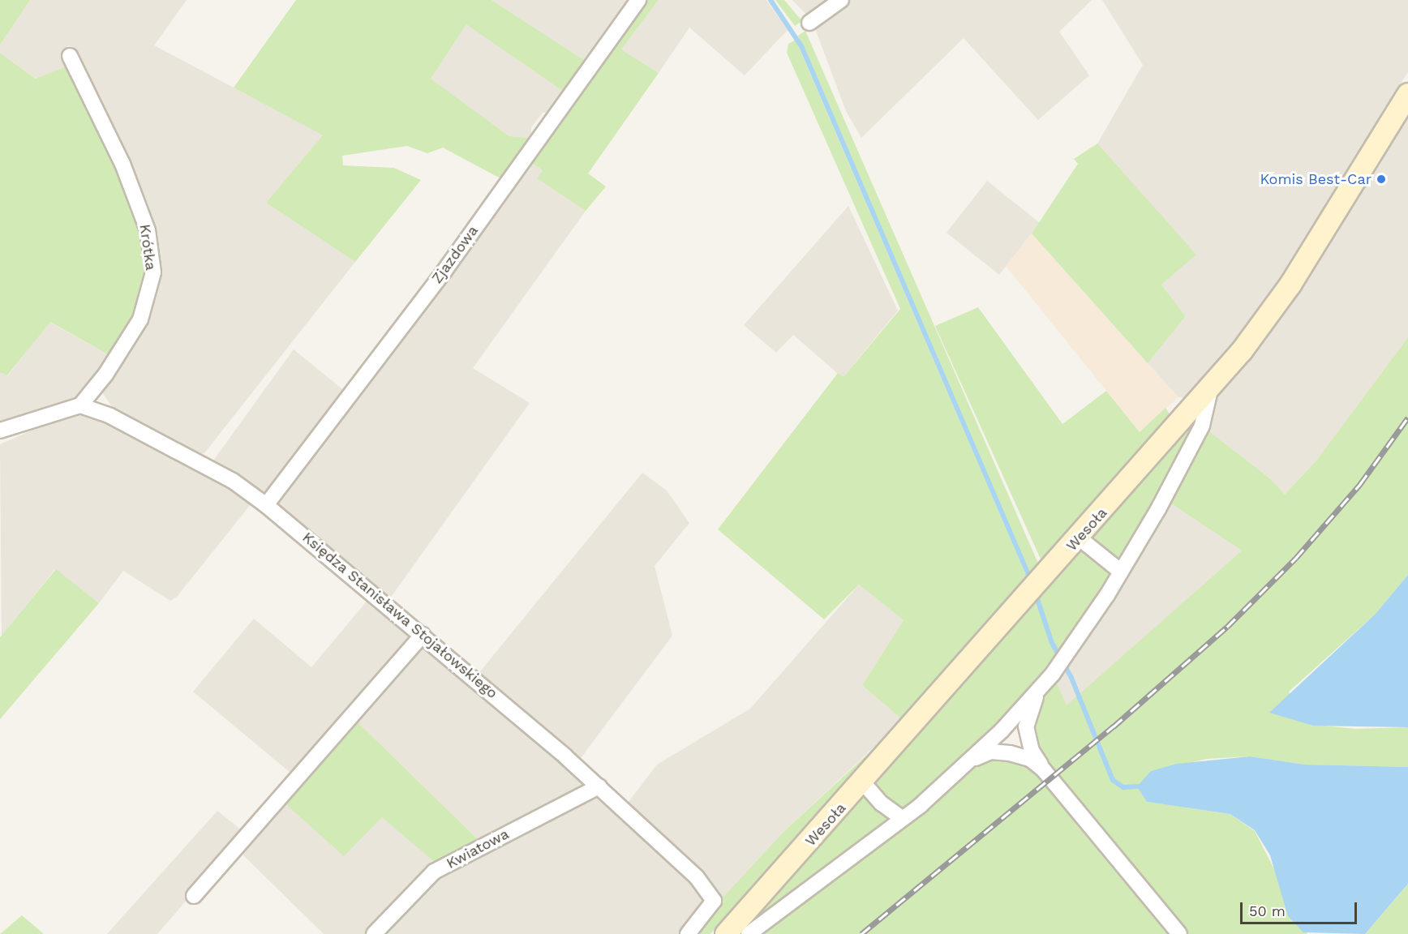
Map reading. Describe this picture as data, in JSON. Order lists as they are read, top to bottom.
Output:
{
  "streets": {
    "main road": ["Wesoła"],
    "street": [
      "Krótka",
      "Zjazdowa",
      "Księdza Stanisława Stojałowskiego",
      "Kwiatowa"
    ]
  },
  "crossings": [
    ["Krótka", "Księdza Stanisława Stojałowskiego"],
    ["Zjazdowa", "Księdza Stanisława Stojałowskiego"],
    ["Księdza Stanisława Stojałowskiego", "Kwiatowa"]
  ],
  "places": ["Komis Best-Car"],
  "scale_bar": "50 m"
}
